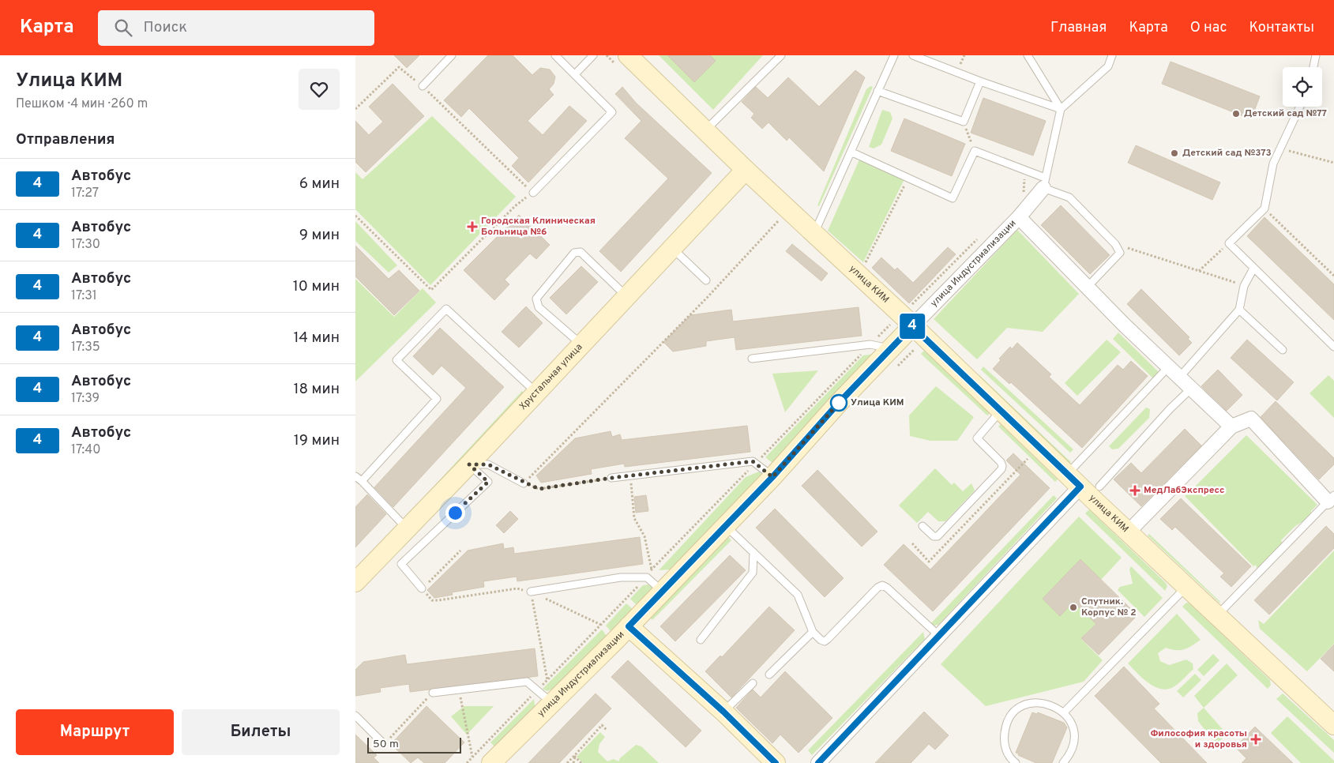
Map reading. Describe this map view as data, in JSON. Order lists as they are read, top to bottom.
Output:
{
  "streets": {
    "street": ["улица Индустриализации", "улица КИМ", "Хрустальная улица"]
  },
  "crossings": [
    ["улица Индустриализации", "улица КИМ"],
    ["улица КИМ", "Хрустальная улица"]
  ],
  "places": {
    "other": [
      "Детский сад №77",
      "Детский сад №373",
      "Улица КИМ",
      "Спутник. Корпус № 2"
    ],
    "health": ["Городская Клиническая Больница №6", "МедЛабЭкспресс", "Философия красоты и здоровья"]
  },
  "lines": ["bus line 4"],
  "scale_bar": "50 m",
  "page": {
    "header": "Карта",
    "search": "Поиск",
    "nav": [
      "Главная",
      "Карта",
      "О нас",
      "Контакты"
    ],
    "heading": [
      ["Улица КИМ", "Пешком · 4 мин · 260 m"],
      "Отправления"
    ],
    "on_map": "4",
    "list": [
      {
        "mark": "4",
        "name": "Автобус",
        "note": "17:27",
        "value": "6 мин"
      },
      {
        "mark": "4",
        "name": "Автобус",
        "note": "17:30",
        "value": "9 мин"
      },
      {
        "mark": "4",
        "name": "Автобус",
        "note": "17:31",
        "value": "10 мин"
      },
      {
        "mark": "4",
        "name": "Автобус",
        "note": "17:35",
        "value": "14 мин"
      },
      {
        "mark": "4",
        "name": "Автобус",
        "note": "17:39",
        "value": "18 мин"
      },
      {
        "mark": "4",
        "name": "Автобус",
        "note": "17:40",
        "value": "19 мин"
      }
    ],
    "buttons": ["Маршрут", "Билеты"],
    "scale": "50 m"
  }
}
